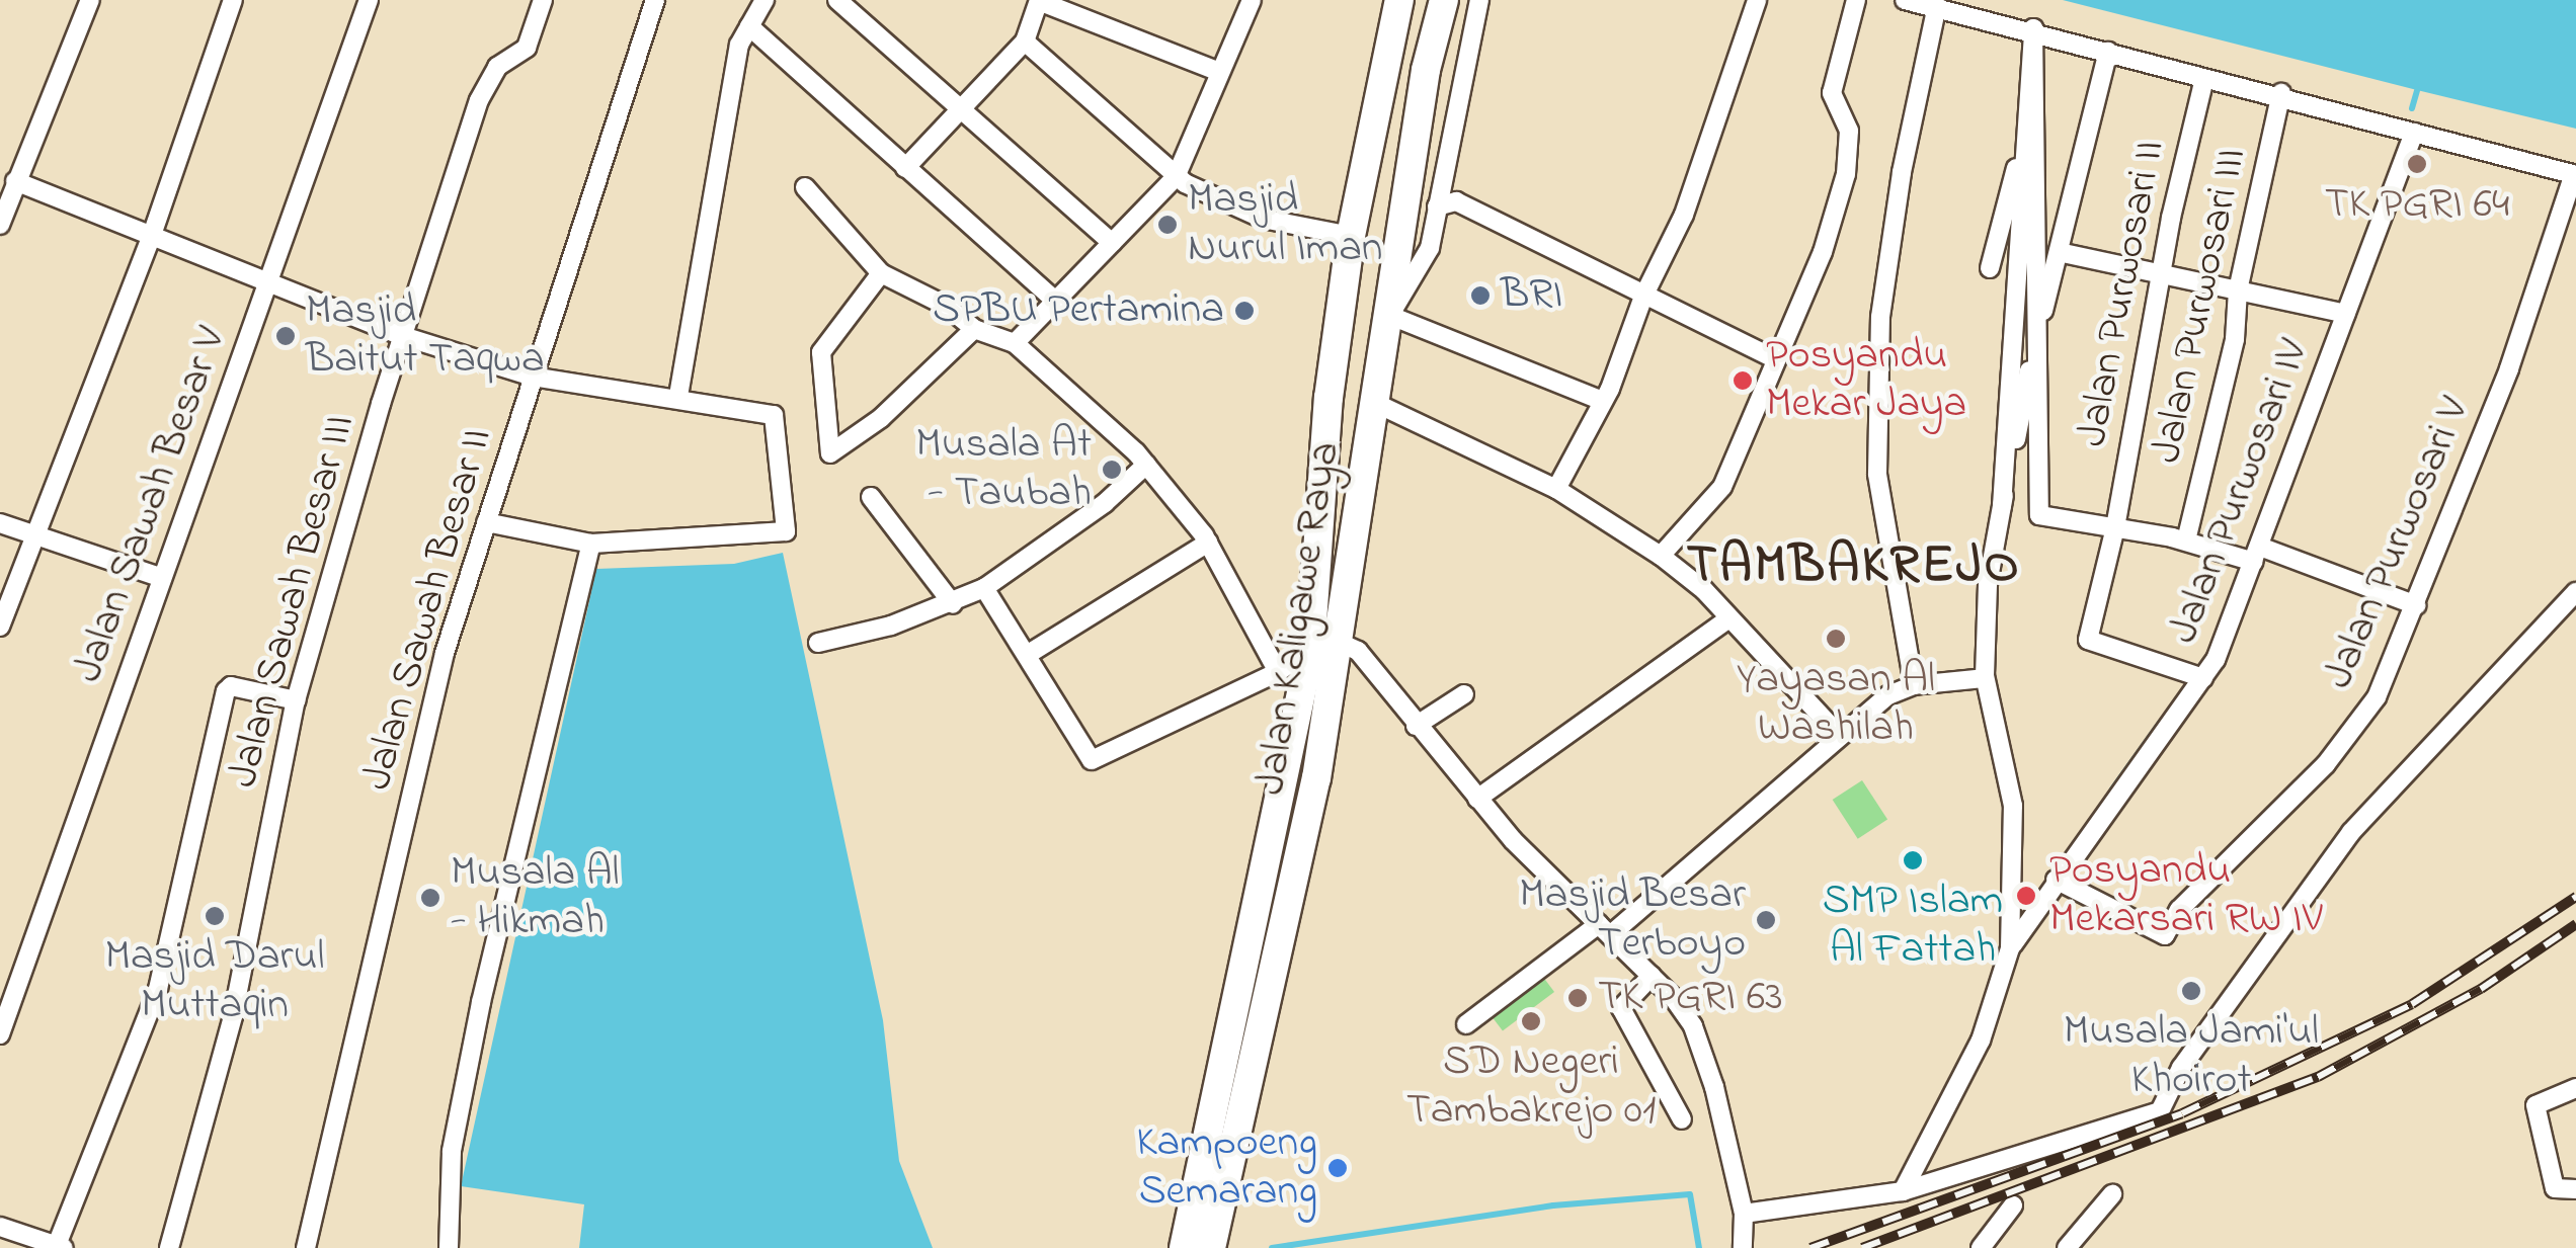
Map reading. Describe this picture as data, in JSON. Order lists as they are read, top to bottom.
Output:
{
  "streets": {
    "highway": ["Jalan Kaligawe Raya"],
    "street": [
      "Jalan Purwosari II",
      "Jalan Purwosari III",
      "Jalan Purwosari IV",
      "Jalan Sawah Besar V",
      "Jalan Purwosari V",
      "Jalan Sawah Besar III",
      "Jalan Sawah Besar II"
    ]
  },
  "crossings": [
    ["Jalan Purwosari II", "Jalan Purwosari IV"],
    ["Jalan Purwosari IV", "Jalan Purwosari V"]
  ],
  "districts": ["TAMBAKREJO"],
  "places": [
    "TK PGRI 64",
    "Masjid Nurul Iman",
    "BRI",
    "SPBU Pertamina",
    "Masjid Baitut Taqwa",
    "Posyandu Mekar Jaya",
    "Musala At - Taubah",
    "Yayasan Al Washilah",
    "SMP Islam Al Fattah",
    "Posyandu Mekarsari RW IV",
    "Musala Al - Hikmah",
    "Masjid Darul Muttaqin",
    "Masjid Besar Terboyo",
    "Musala Jami'ul Khoirot",
    "TK PGRI 63",
    "SD Negeri Tambakrejo 01",
    "Kampoeng Semarang"
  ]
}
